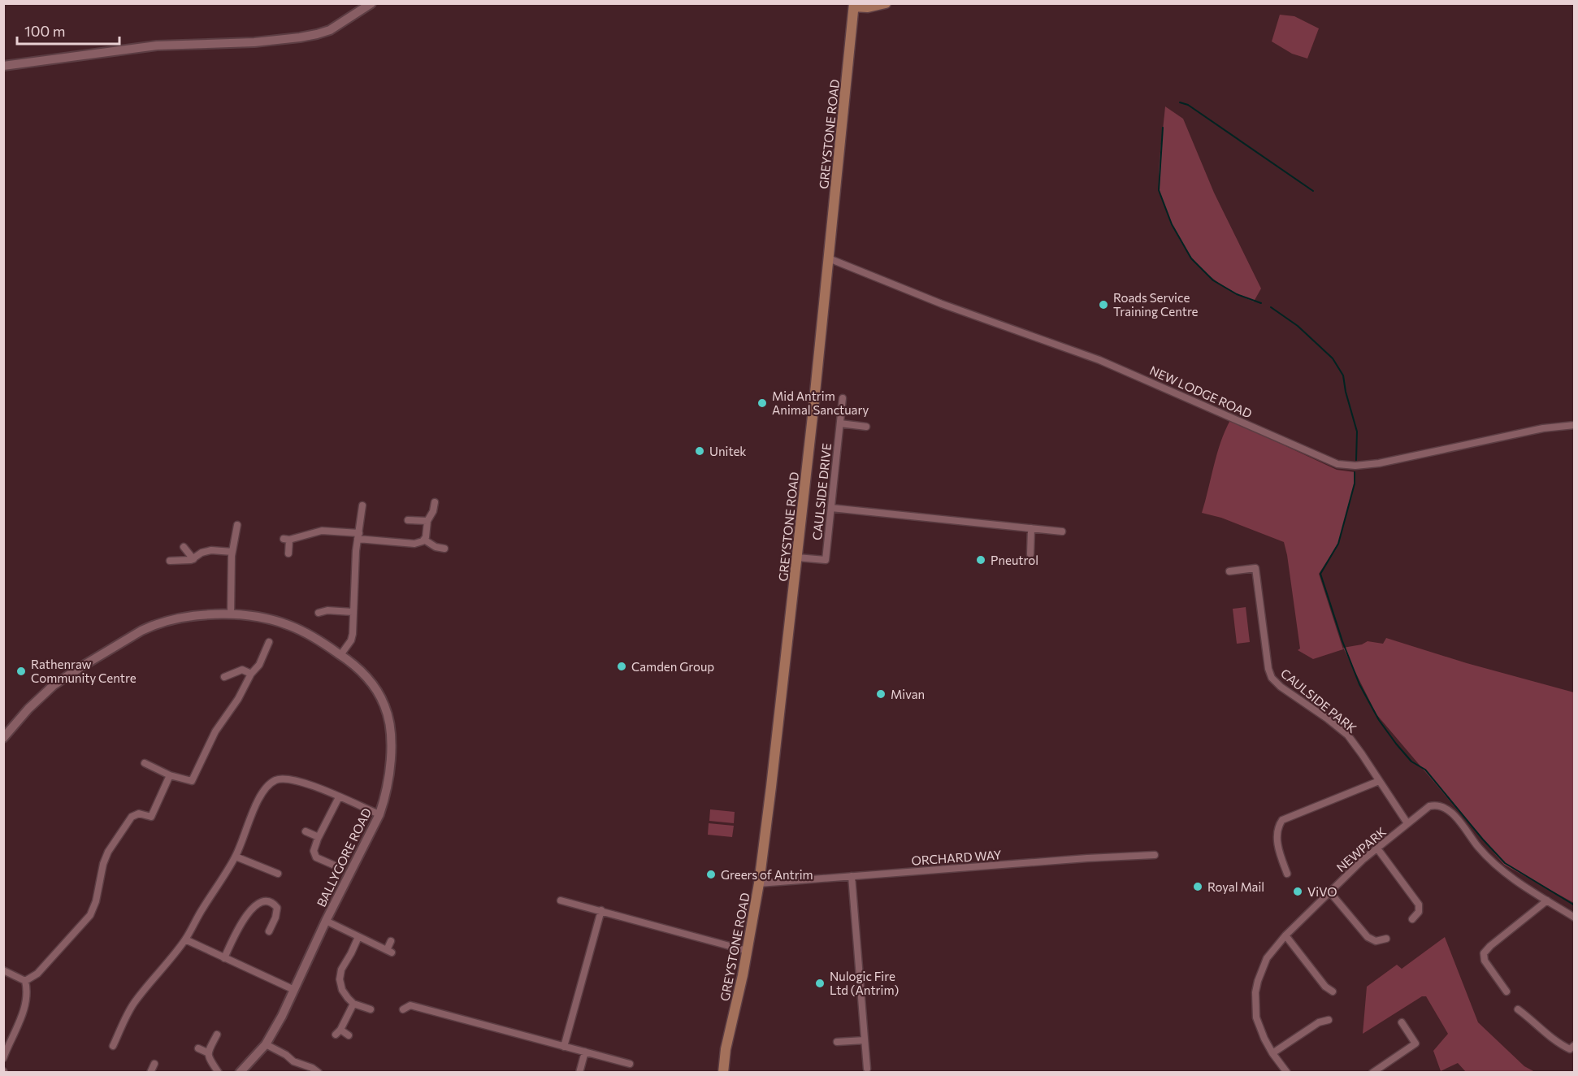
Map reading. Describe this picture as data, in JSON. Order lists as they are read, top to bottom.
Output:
{
  "streets": {
    "main road": ["GREYSTONE ROAD"],
    "street": [
      "NEW LODGE ROAD",
      "CAULSIDE DRIVE",
      "CAULSIDE PARK",
      "NEWPARK",
      "BALLYGORE ROAD",
      "ORCHARD WAY"
    ]
  },
  "crossings": [
    ["GREYSTONE ROAD", "NEW LODGE ROAD"],
    ["GREYSTONE ROAD", "CAULSIDE DRIVE"],
    ["GREYSTONE ROAD", "ORCHARD WAY"],
    ["CAULSIDE PARK", "NEWPARK"]
  ],
  "places": [
    "Roads Service Training Centre",
    "Mid Antrim Animal Sanctuary",
    "Unitek",
    "Pneutrol",
    "Camden Group",
    "Rathenraw Community Centre",
    "Mivan",
    "Greers of Antrim",
    "Royal Mail",
    "ViVO",
    "Nulogic Fire Ltd (Antrim)"
  ],
  "scale_bar": "100 m"
}
